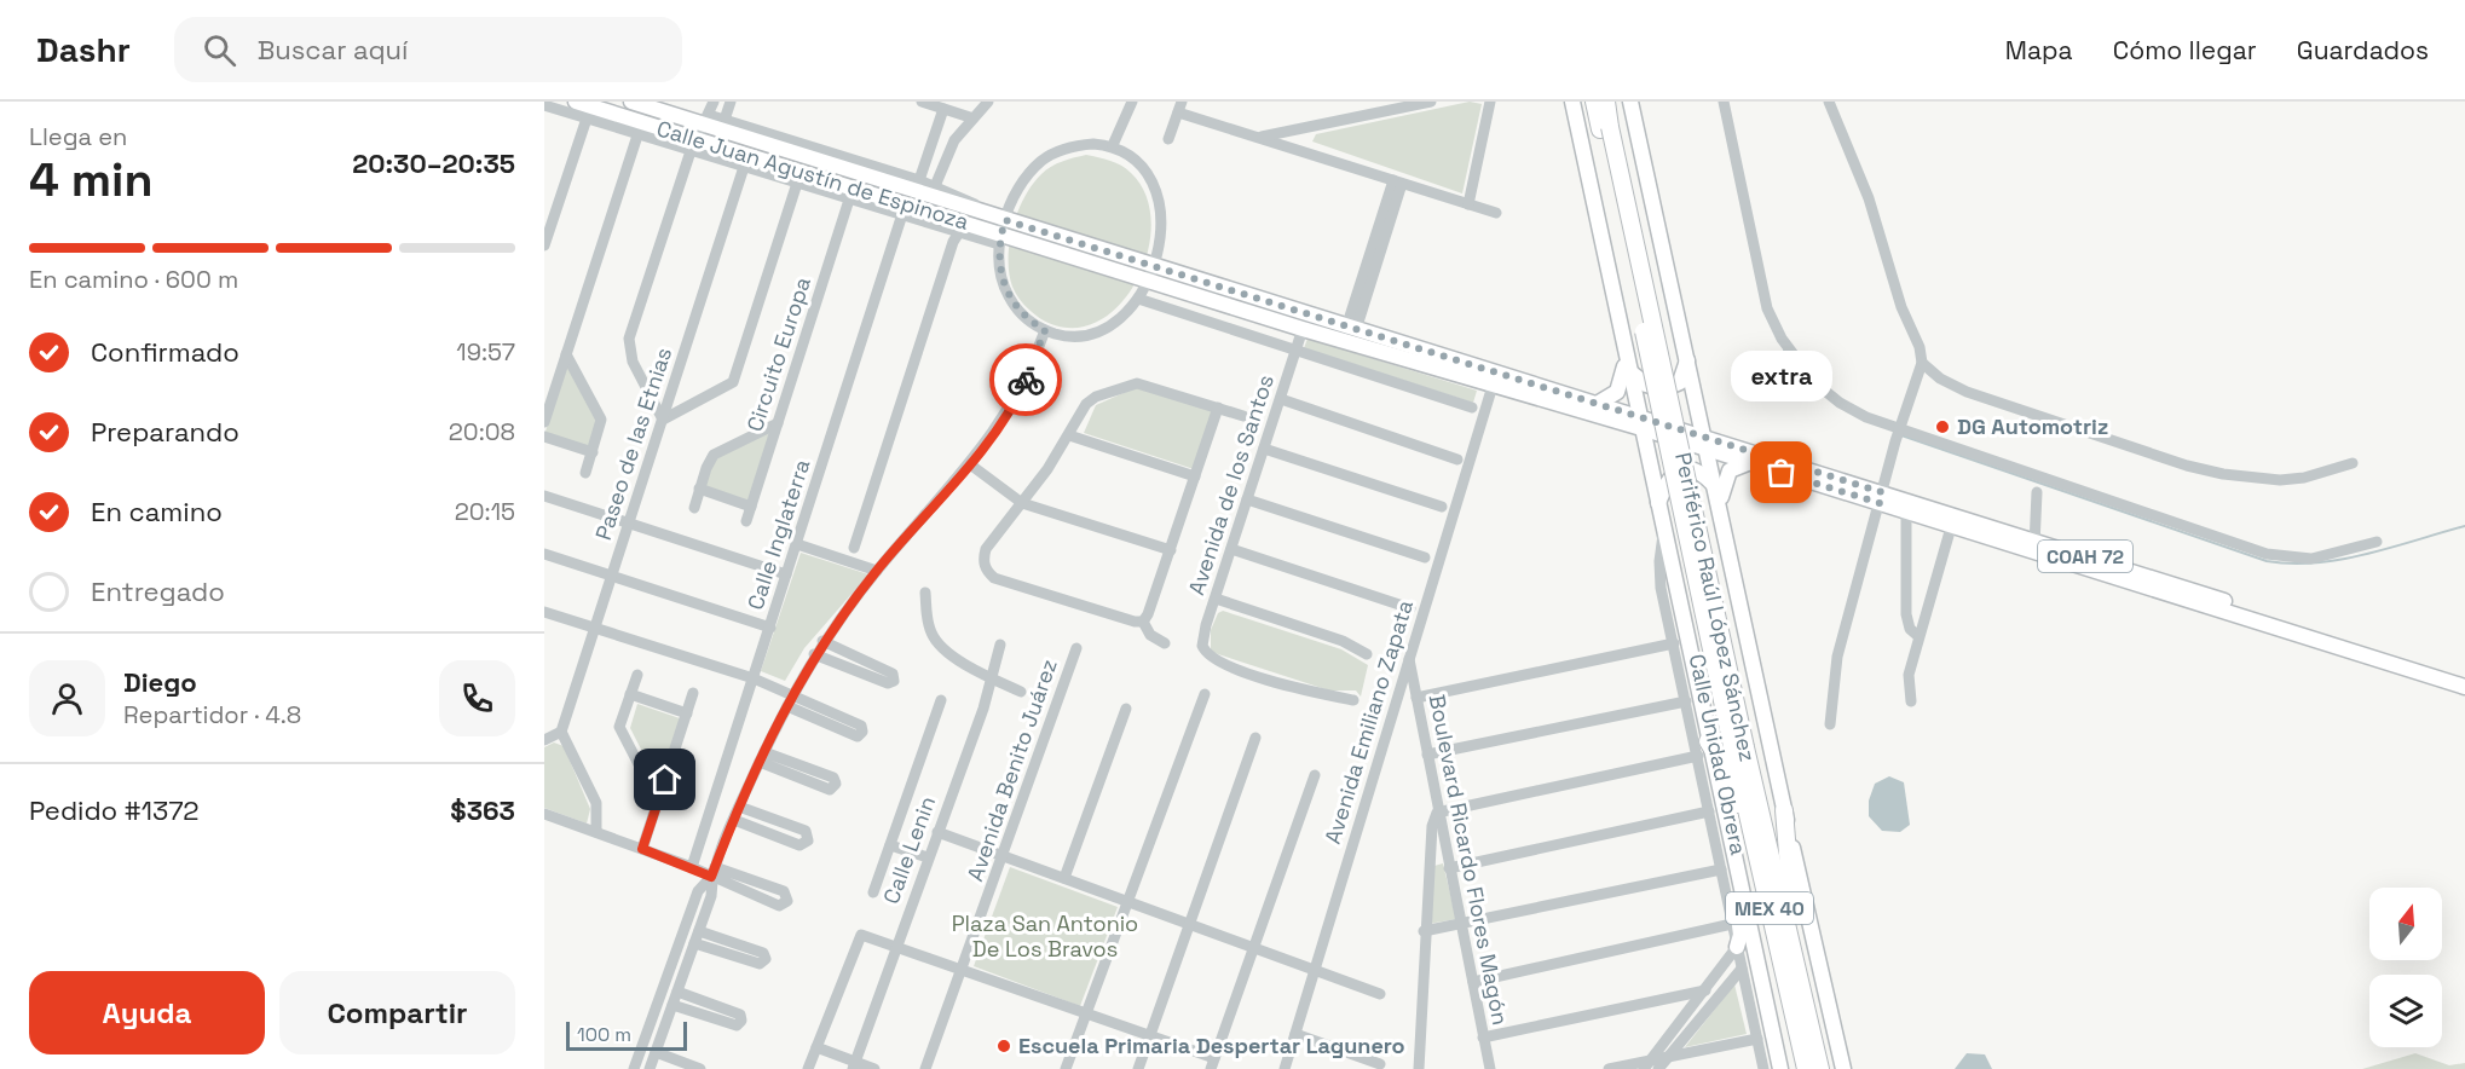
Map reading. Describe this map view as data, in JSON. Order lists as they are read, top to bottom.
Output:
{
  "streets": {
    "highway": ["Periférico Raúl López Sánchez", "MEX 40"],
    "main road": ["Calle Juan Agustín de Espinoza", "COAH 72"],
    "street": [
      "Circuito Europa",
      "Paseo de las Etnias",
      "Avenida de los Santos",
      "Calle Inglaterra",
      "Avenida Emiliano Zapata",
      "Calle Unidad Obrera",
      "Avenida Benito Juárez",
      "Calle Lenin",
      "Boulevard Ricardo Flores Magón"
    ]
  },
  "crossings": [
    ["Calle Juan Agustín de Espinoza", "Avenida de los Santos"],
    ["Calle Juan Agustín de Espinoza", "Periférico Raúl López Sánchez"],
    ["Calle Juan Agustín de Espinoza", "Avenida Emiliano Zapata"],
    ["Periférico Raúl López Sánchez", "Calle Unidad Obrera"],
    ["Avenida Emiliano Zapata", "Boulevard Ricardo Flores Magón"]
  ],
  "parks": ["Plaza San Antonio De Los Bravos"],
  "places": ["DG Automotriz", "extra", "Escuela Primaria Despertar Lagunero"],
  "scale_bar": "100 m",
  "north": "top",
  "page": {
    "header": "Dashr",
    "search": "Buscar aquí",
    "nav": ["Mapa", "Cómo llegar", "Guardados"],
    "heading": ["4 min", "Llega en", "20:30–20:35"],
    "panel": [
      "Diego",
      "Repartidor · 4.8",
      "Pedido #1372",
      "$363"
    ],
    "bar": "En camino · 600 m",
    "list": [
      ["Confirmado", "19:57"],
      ["Preparando", "20:08"],
      ["En camino", "20:15"],
      "Entregado"
    ],
    "bubble": "extra",
    "buttons": ["Ayuda", "Compartir"],
    "scale": "100 m"
  }
}
